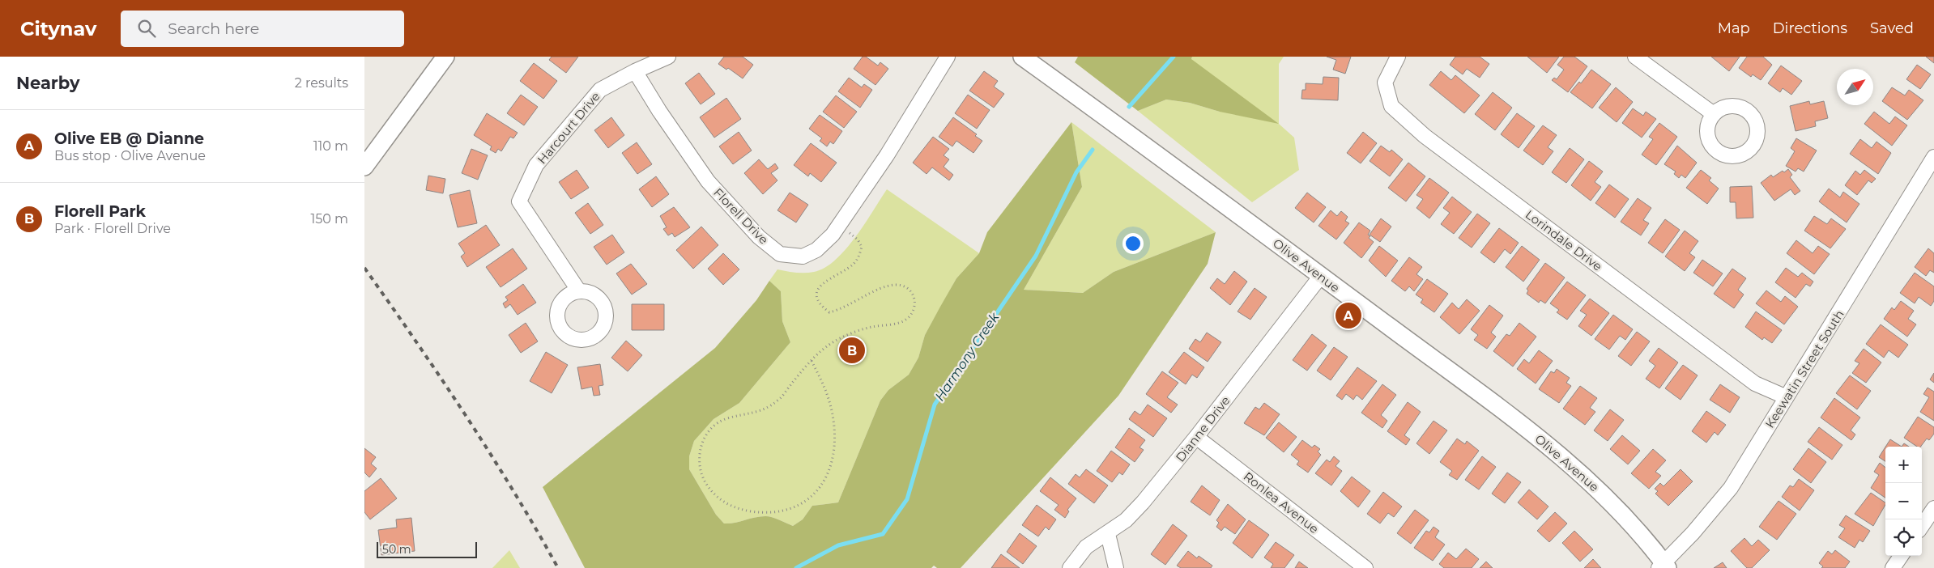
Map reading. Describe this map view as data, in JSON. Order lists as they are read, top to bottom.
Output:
{
  "streets": {
    "main road": ["Olive Avenue"],
    "street": [
      "Harcourt Drive",
      "Florell Drive",
      "Lorindale Drive",
      "Keewatin Street South",
      "Dianne Drive",
      "Ronlea Avenue"
    ]
  },
  "crossings": [
    ["Harcourt Drive", "Florell Drive"],
    ["Lorindale Drive", "Keewatin Street South"],
    ["Olive Avenue", "Keewatin Street South"],
    ["Olive Avenue", "Dianne Drive"],
    ["Dianne Drive", "Ronlea Avenue"]
  ],
  "water": ["Harmony Creek"],
  "scale_bar": "50 m",
  "north": "top right",
  "page": {
    "header": "Citynav",
    "search": "Search here",
    "nav": ["Map", "Directions", "Saved"],
    "heading": ["Nearby", "2 results"],
    "list": [
      {
        "mark": "A",
        "name": "Olive EB @ Dianne",
        "note": "Bus stop · Olive Avenue",
        "value": "110 m"
      },
      {
        "mark": "B",
        "name": "Florell Park",
        "note": "Park · Florell Drive",
        "value": "150 m"
      }
    ],
    "pins": ["A", "B"],
    "map_buttons": ["+", "−"],
    "scale": "50 m"
  }
}
